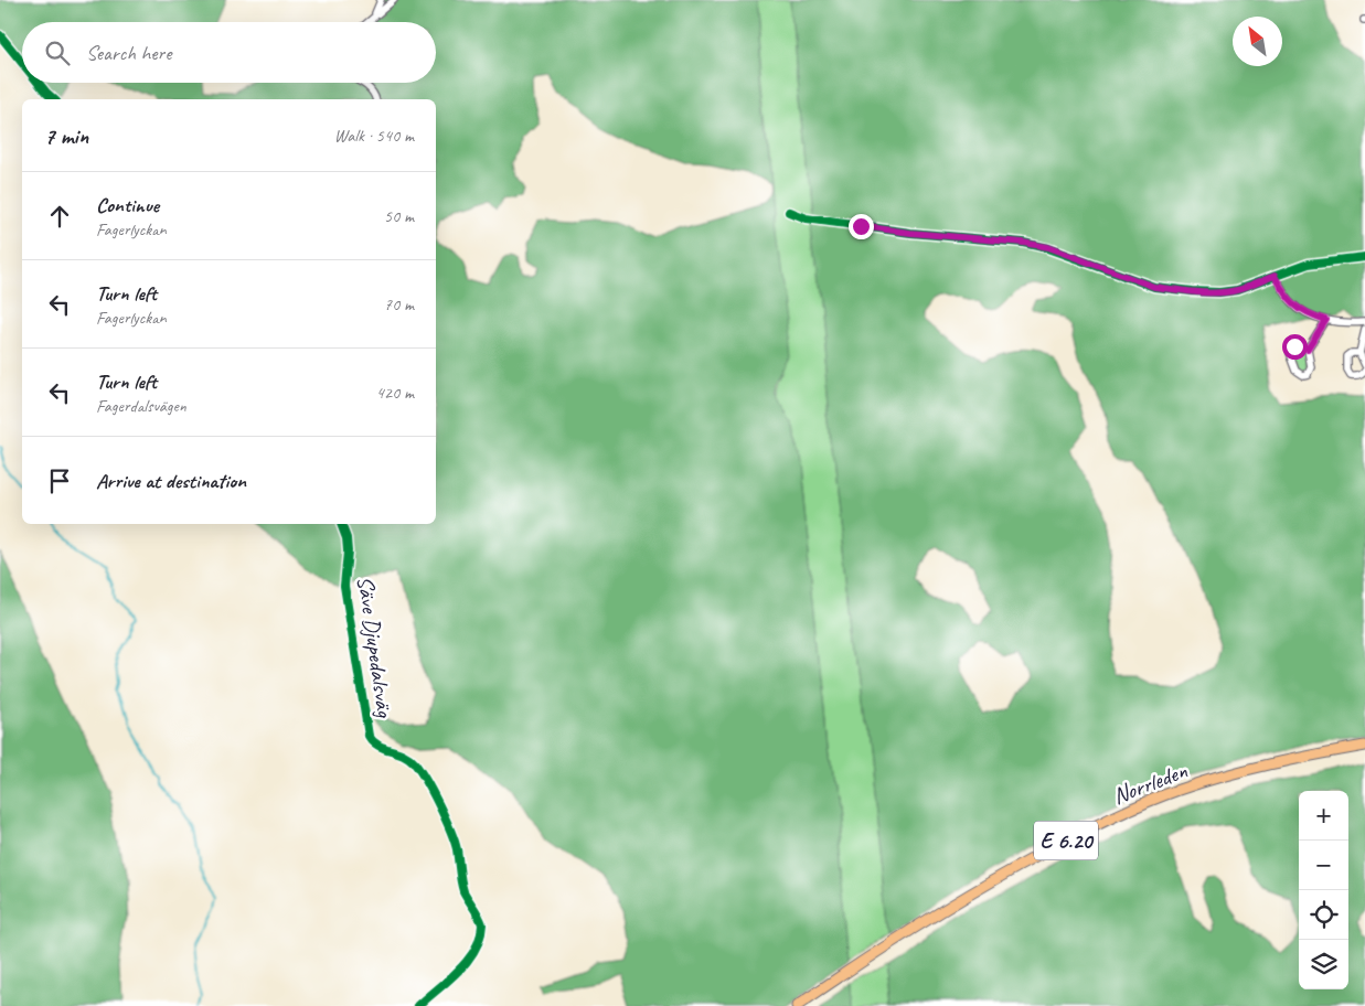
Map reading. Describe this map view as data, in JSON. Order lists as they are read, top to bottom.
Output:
{
  "streets": {
    "highway": ["Norrleden", "E 6.20"],
    "street": ["Säve Djupedalsväg"]
  },
  "north": "top left",
  "page": {
    "search": "Search here",
    "heading": ["7 min", "Walk · 540 m"],
    "list": [
      ["Continue", "Fagerlyckan", "50 m"],
      ["Turn left", "Fagerlyckan", "70 m"],
      ["Turn left", "Fagerdalsvägen", "420 m"],
      "Arrive at destination"
    ],
    "map_buttons": ["+", "−"]
  }
}
